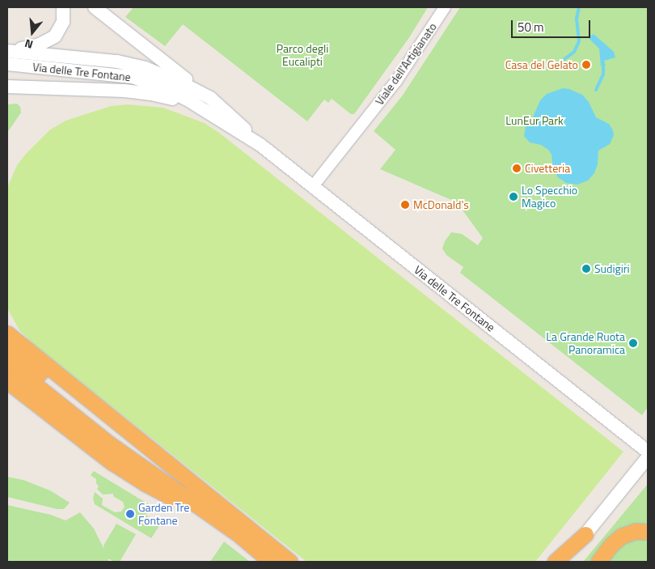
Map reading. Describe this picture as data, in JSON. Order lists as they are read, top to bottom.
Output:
{
  "streets": {
    "main road": ["Via delle Tre Fontane"],
    "street": ["Viale dell'Artigianato"]
  },
  "crossings": [
    ["Viale dell'Artigianato", "Via delle Tre Fontane"]
  ],
  "parks": ["Parco degli Eucalipti", "LunEur Park"],
  "places": [
    "Casa del Gelato",
    "Civetteria",
    "Lo Specchio Magico",
    "McDonald's",
    "Sudigiri",
    "La Grande Ruota Panoramica",
    "Garden Tre Fontane"
  ],
  "scale_bar": "50 m",
  "north": "bottom"
}
